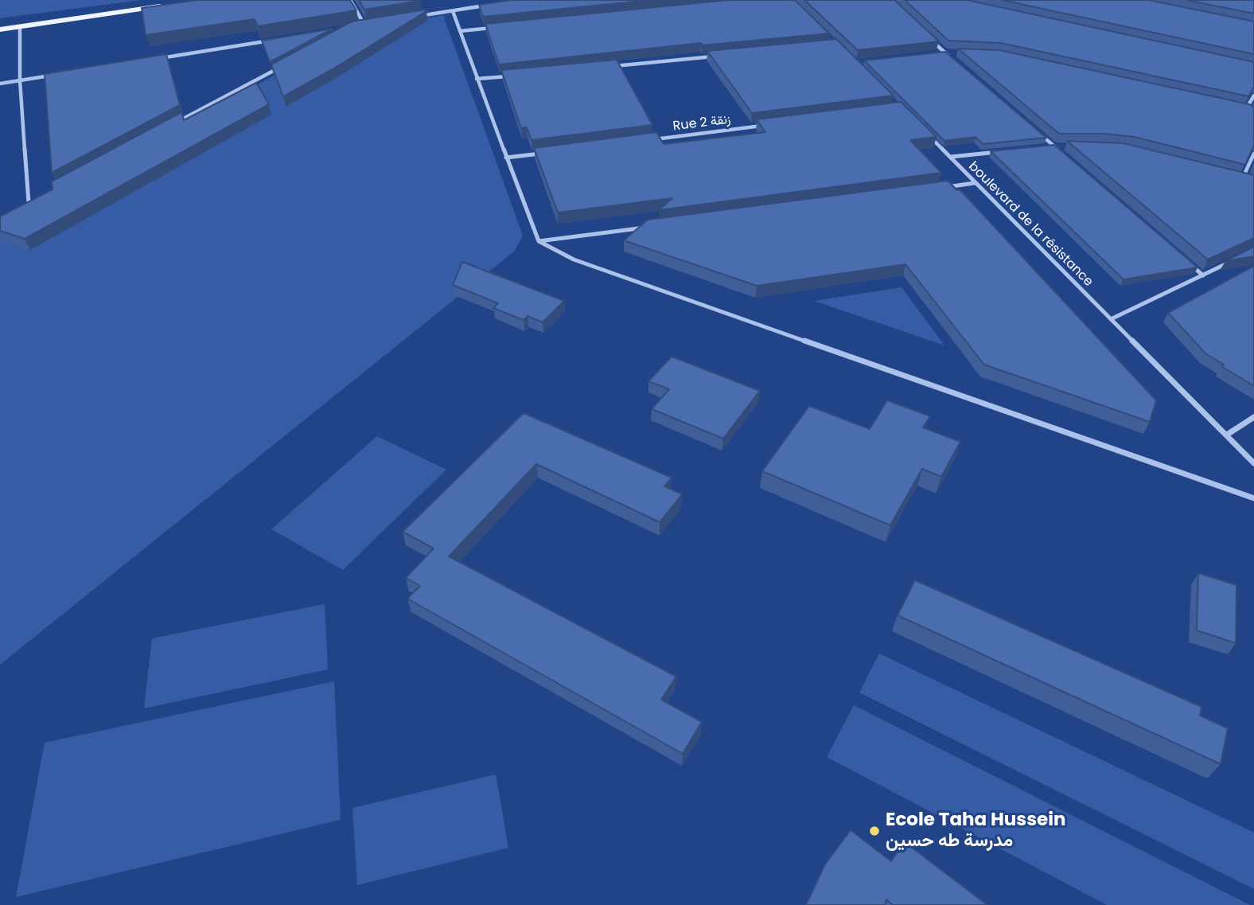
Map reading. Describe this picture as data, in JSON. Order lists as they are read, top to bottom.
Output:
{
  "streets": {
    "street": ["Rue 2 زنقة", "boulevard de la résistance"]
  },
  "places": ["Ecole Taha Hussein مدرسة طه حسين"]
}
